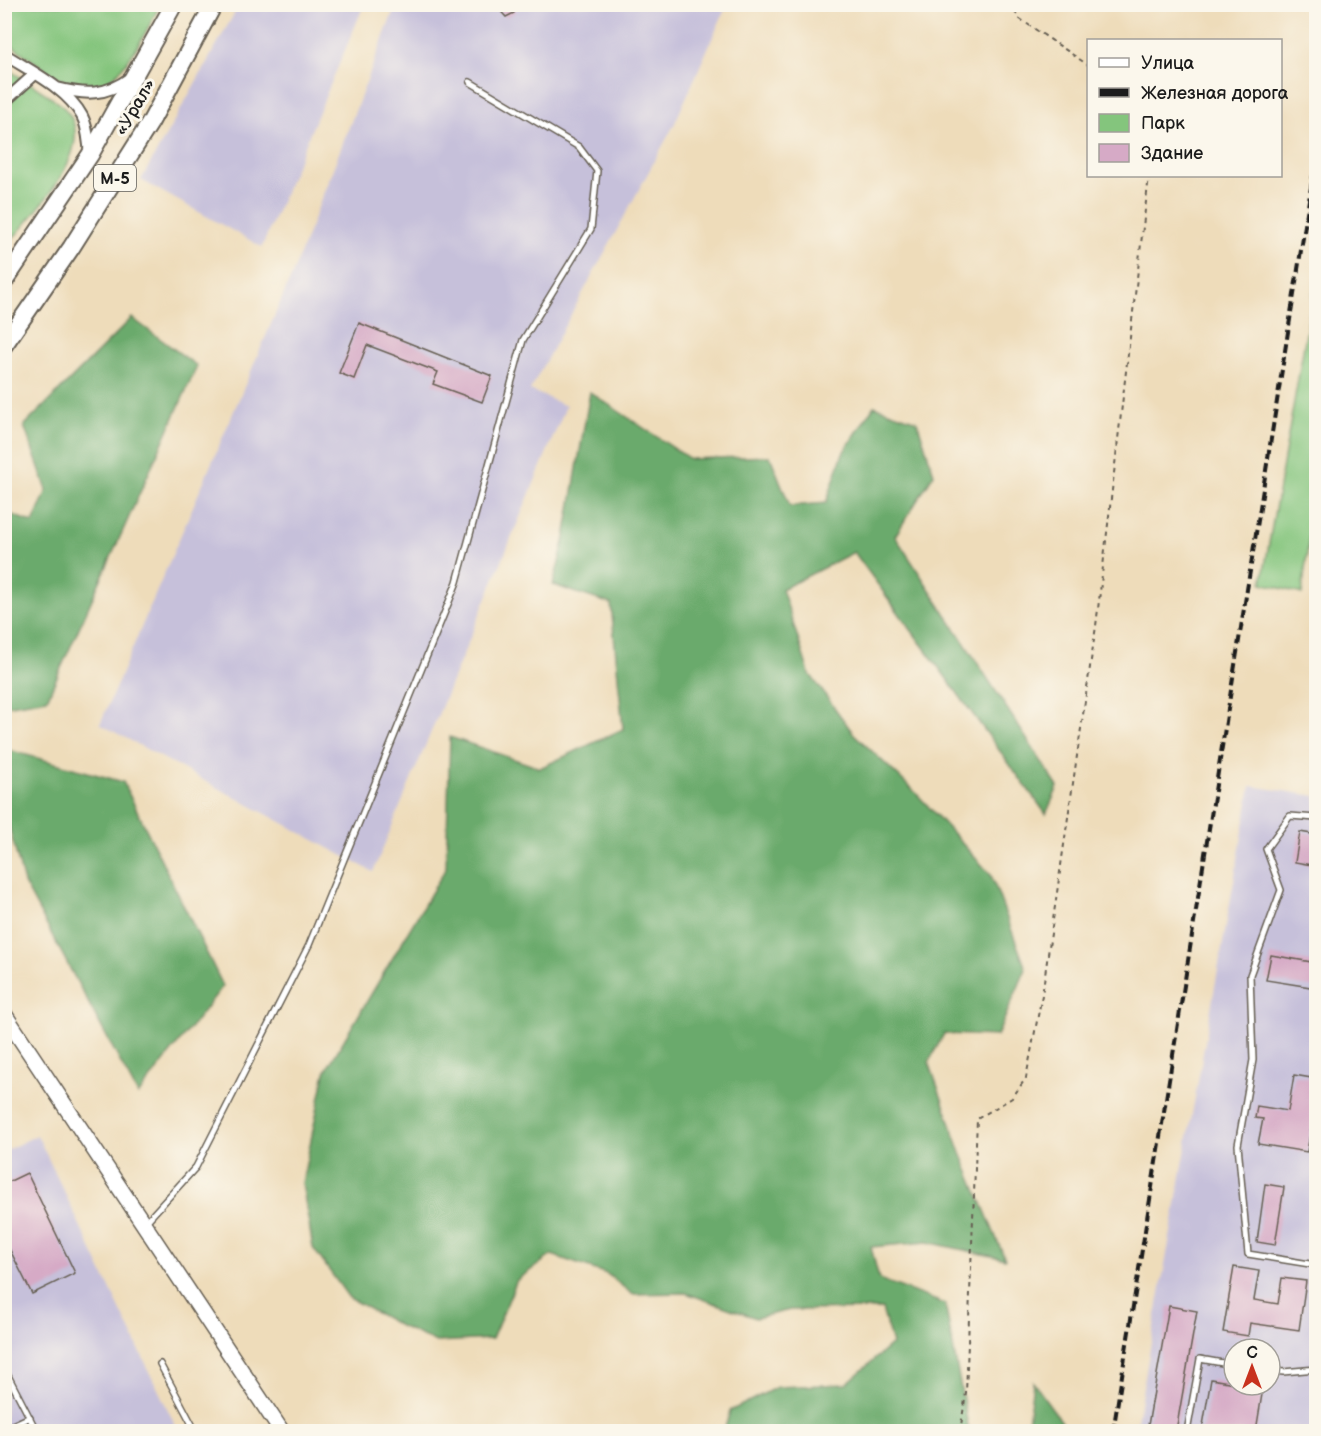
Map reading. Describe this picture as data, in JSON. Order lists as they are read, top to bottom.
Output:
{
  "streets": {
    "main road": ["«Урал»", "М-5"]
  },
  "legend": [
    "Улица",
    "Железная дорога",
    "Парк",
    "Здание"
  ],
  "north": "top"
}
